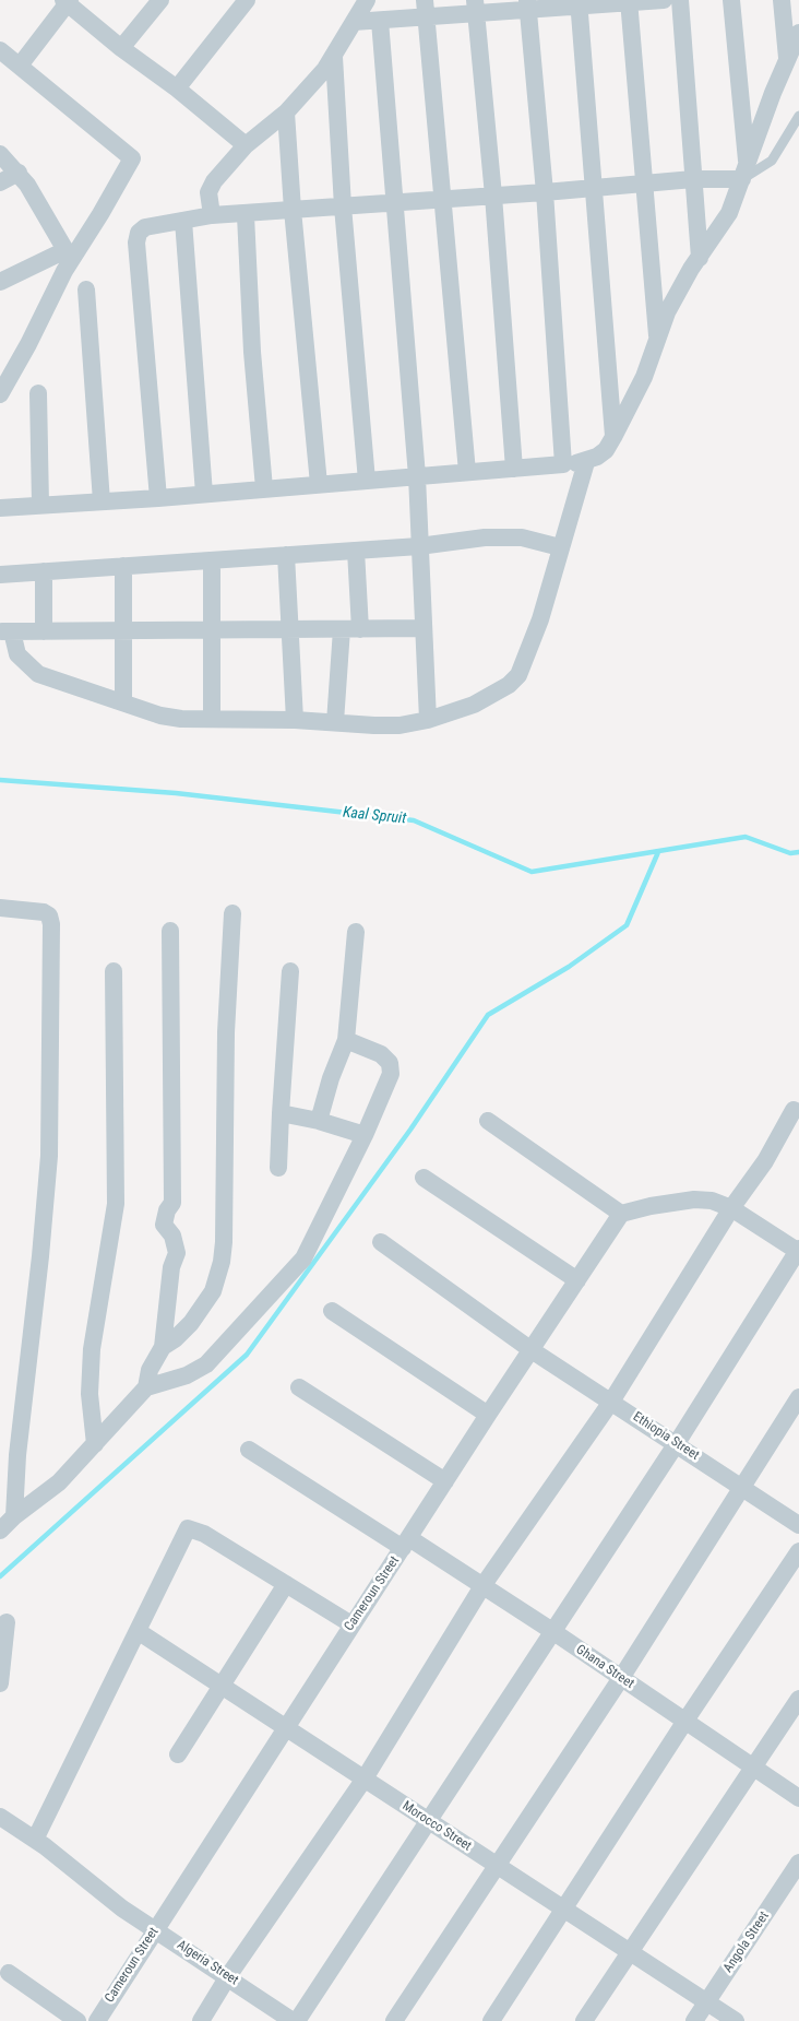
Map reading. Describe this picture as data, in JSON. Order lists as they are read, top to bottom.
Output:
{
  "streets": {
    "street": [
      "Ethiopia Street",
      "Cameroun Street",
      "Ghana Street",
      "Morocco Street",
      "Angola Street",
      "Algeria Street"
    ]
  },
  "crossings": [
    ["Ethiopia Street", "Cameroun Street"],
    ["Cameroun Street", "Ghana Street"],
    ["Cameroun Street", "Morocco Street"],
    ["Cameroun Street", "Algeria Street"],
    ["Morocco Street", "Angola Street"]
  ],
  "water": ["Kaal Spruit"]
}
